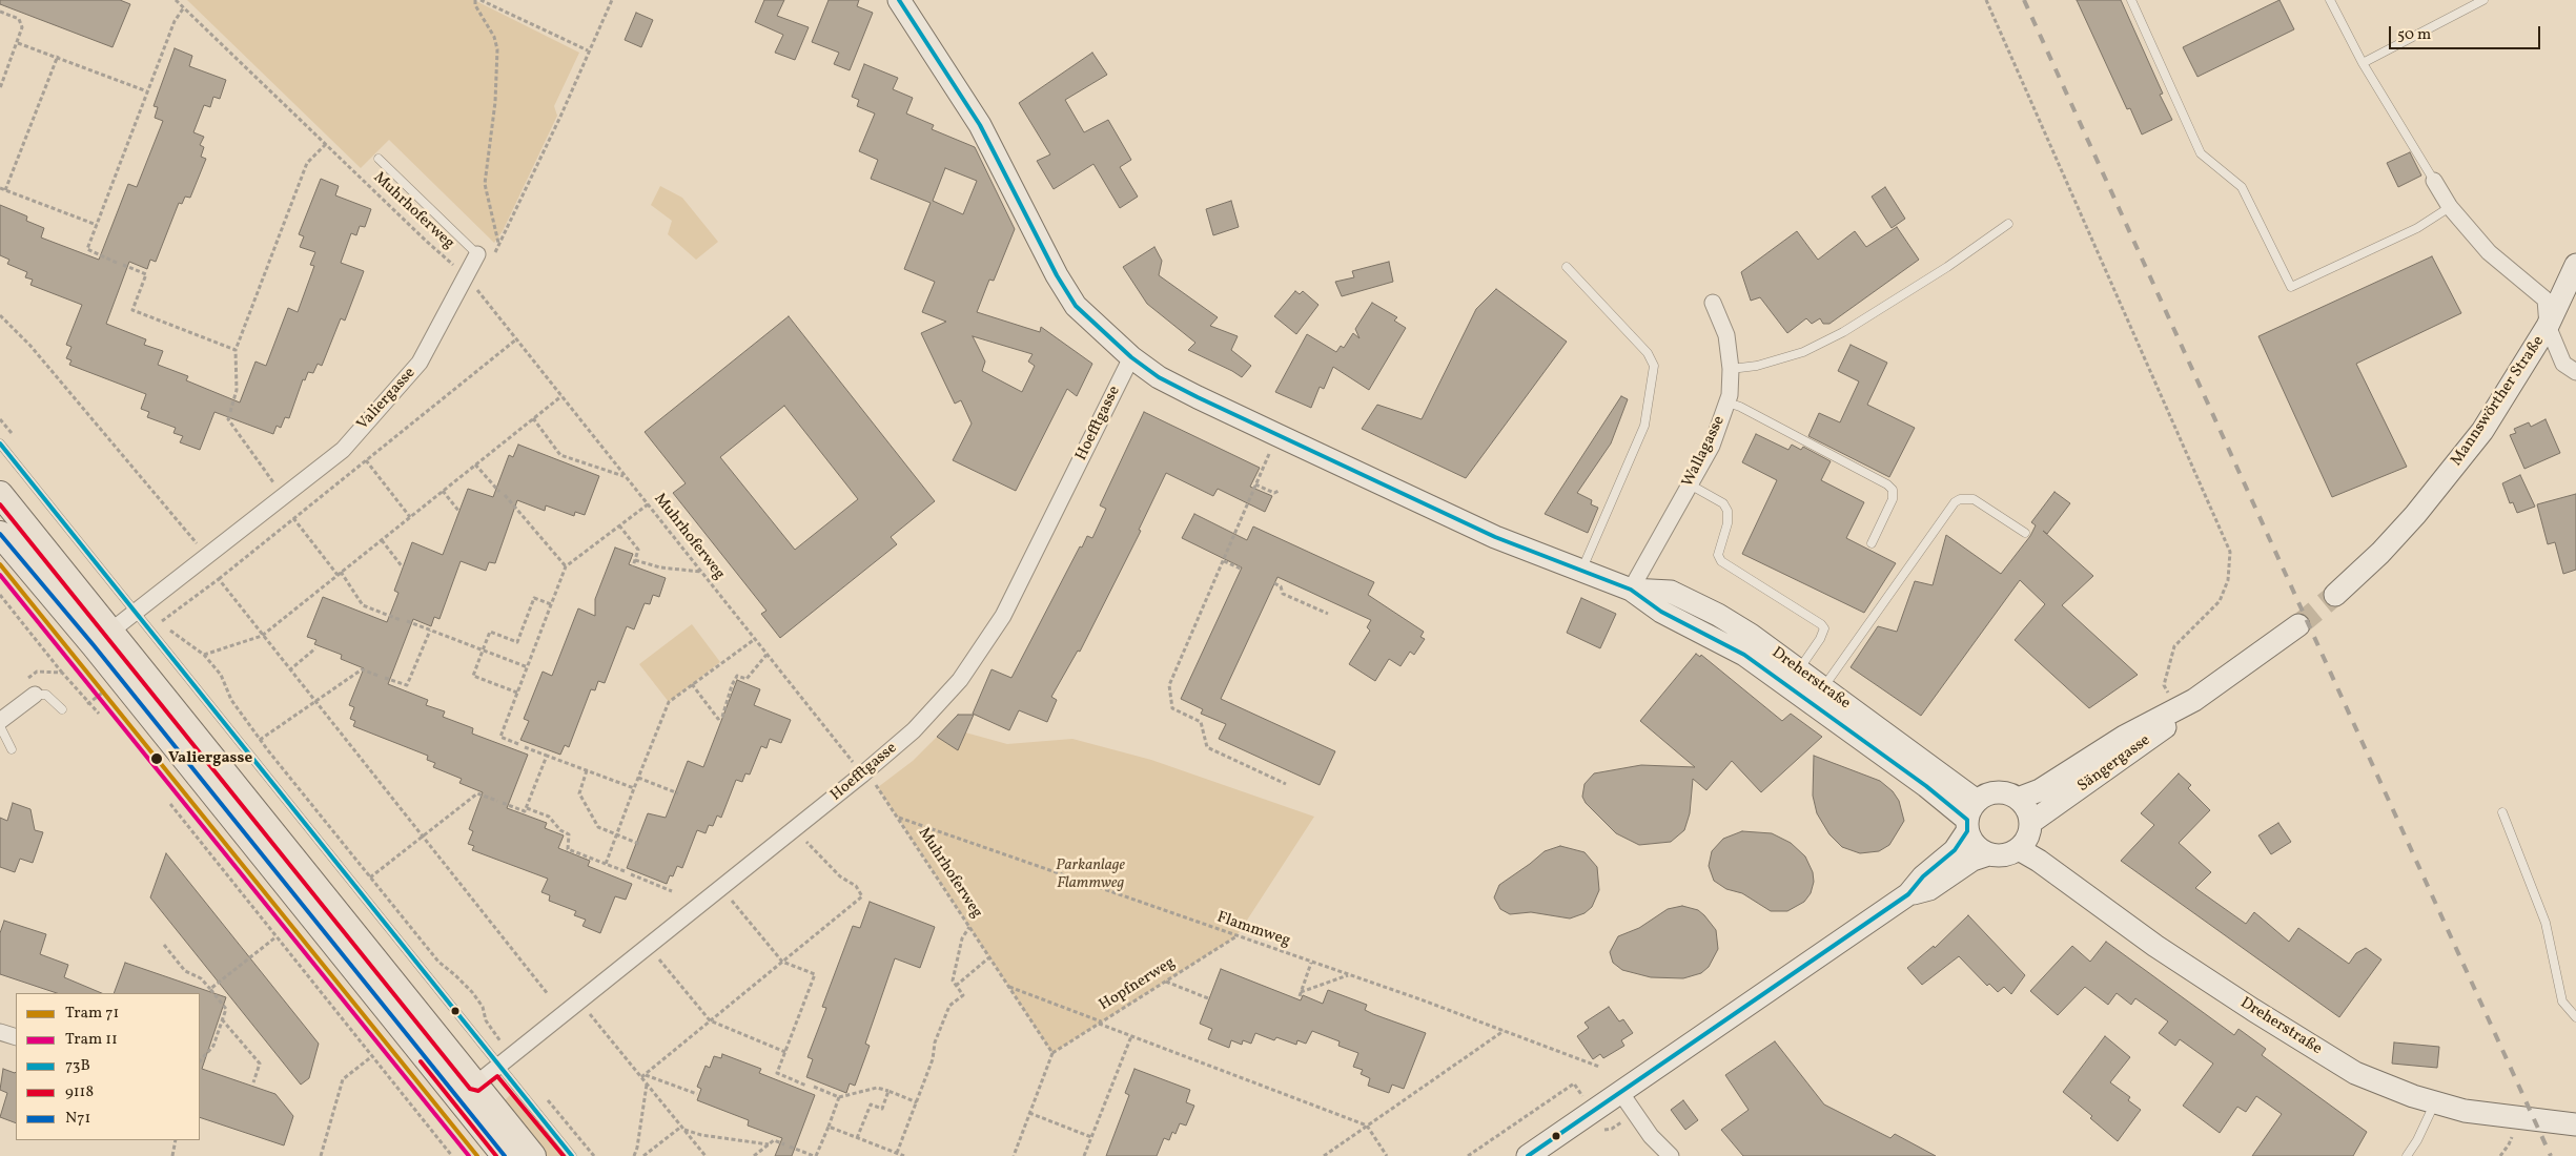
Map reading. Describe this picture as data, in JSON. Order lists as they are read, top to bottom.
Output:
{
  "streets": {
    "street": [
      "Valiergasse",
      "Mannswörther Straße",
      "Hoefftgasse",
      "Wallagasse",
      "Dreherstraße",
      "Sängergasse"
    ],
    "path": ["Muhrhoferweg", "Flammweg", "Hopfnerweg"]
  },
  "crossings": [
    ["Muhrhoferweg", "Valiergasse"],
    ["Muhrhoferweg", "Hoefftgasse"],
    ["Muhrhoferweg", "Flammweg"],
    ["Muhrhoferweg", "Hopfnerweg"],
    ["Hoefftgasse", "Dreherstraße"],
    ["Wallagasse", "Dreherstraße"],
    ["Dreherstraße", "Sängergasse"],
    ["Flammweg", "Hopfnerweg"]
  ],
  "parks": ["Parkanlage Flammweg"],
  "places": ["Valiergasse"],
  "lines": [
    "transit line 73B",
    "transit line 9118",
    "transit line N71",
    "tram line 71",
    "tram line 11"
  ],
  "legend": [
    "Tram 71",
    "Tram 11",
    "73B",
    "9118",
    "N71"
  ],
  "scale_bar": "50 m"
}
